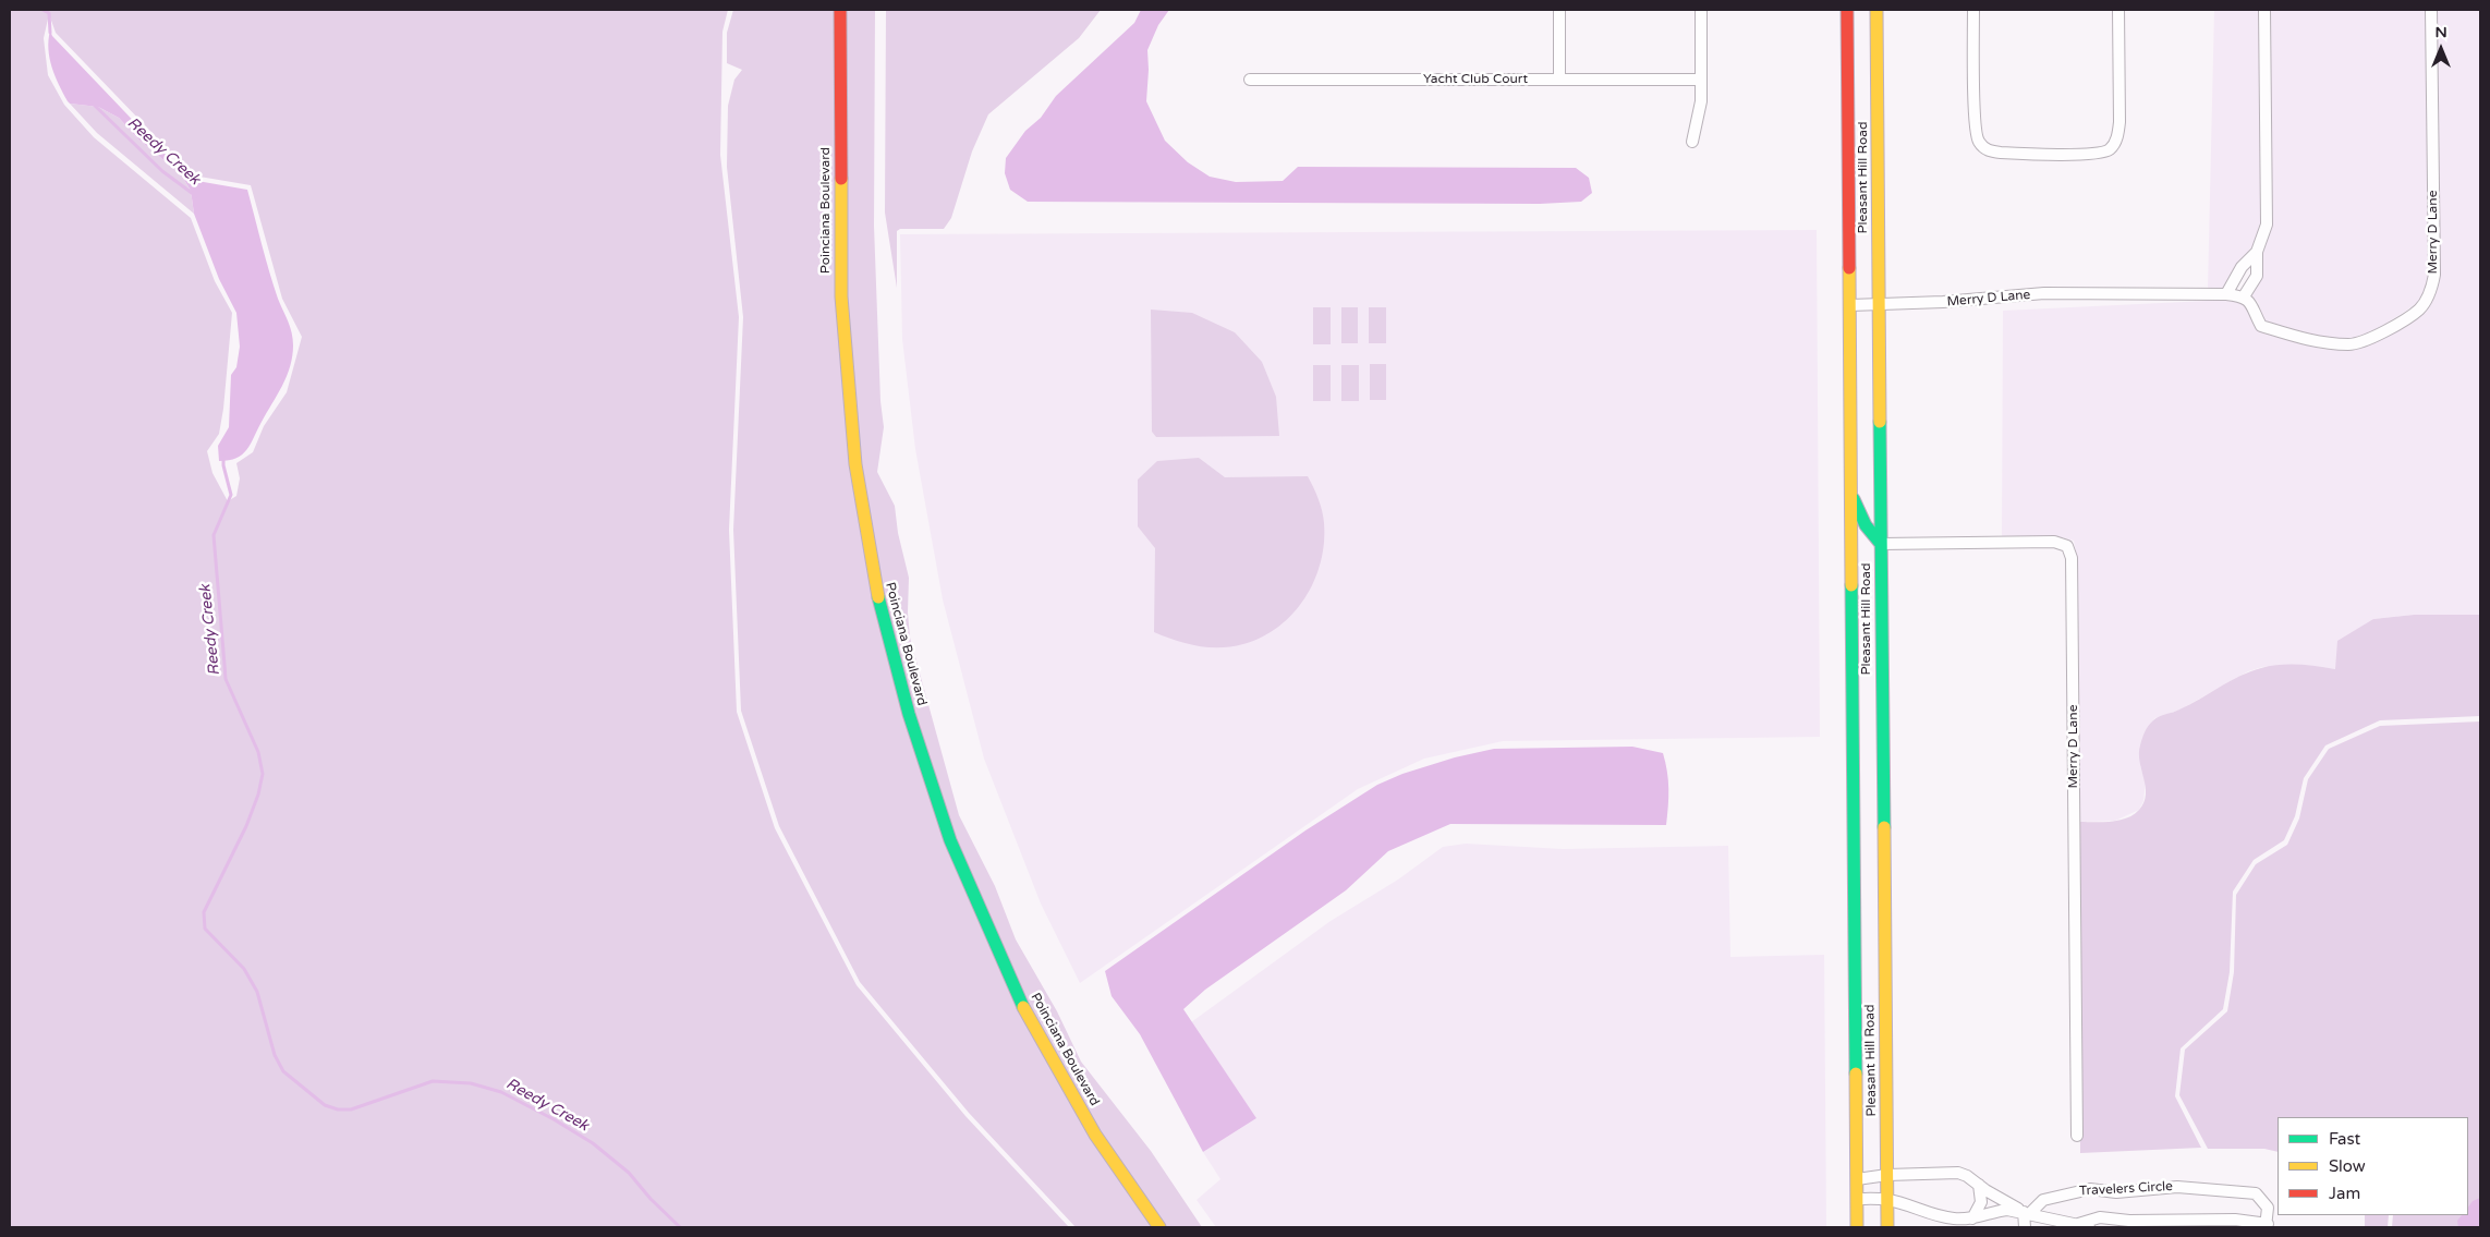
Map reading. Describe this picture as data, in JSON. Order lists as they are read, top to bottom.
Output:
{
  "streets": {
    "main road": ["Pleasant Hill Road", "Poinciana Boulevard"],
    "street": ["Yacht Club Court", "Merry D Lane", "Travelers Circle"]
  },
  "crossings": [
    ["Pleasant Hill Road", "Merry D Lane"]
  ],
  "water": ["Reedy Creek"],
  "legend": ["Fast", "Slow", "Jam"],
  "north": "top"
}
